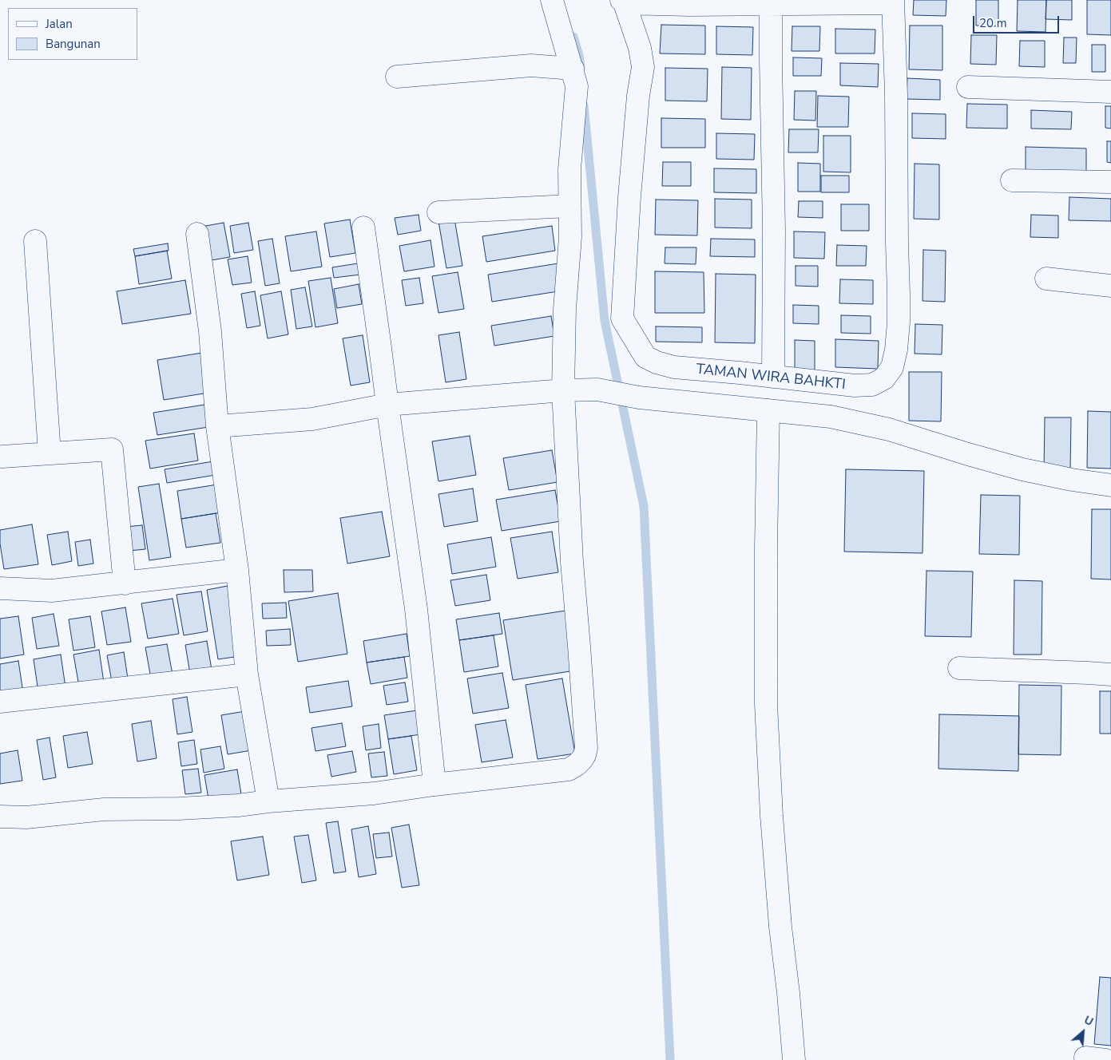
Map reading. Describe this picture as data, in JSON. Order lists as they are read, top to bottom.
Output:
{
  "streets": {
    "street": ["TAMAN WIRA BAHKTI"]
  },
  "legend": ["Jalan", "Bangunan"],
  "scale_bar": "20 m",
  "north": "top right"
}
